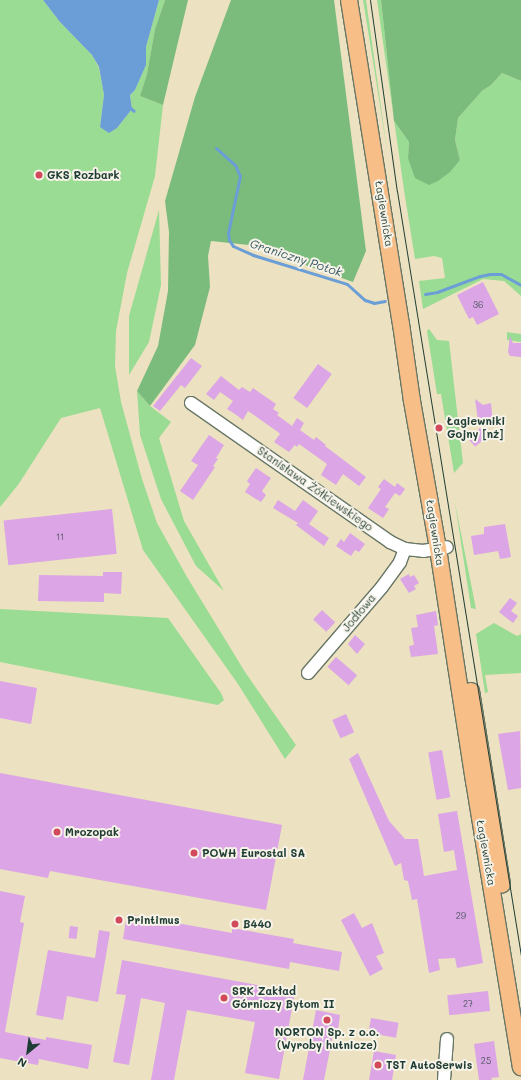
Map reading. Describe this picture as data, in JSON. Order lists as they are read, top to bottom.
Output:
{
  "streets": {
    "main road": ["Łagiewnicka"],
    "street": ["Stanisława Żółkiewskiego", "Jodłowa"]
  },
  "crossings": [
    ["Łagiewnicka", "Stanisława Żółkiewskiego"],
    ["Stanisława Żółkiewskiego", "Jodłowa"]
  ],
  "water": ["Graniczny Potok"],
  "places": [
    "GKS Rozbark",
    "Łagiewniki Gojny [nż]",
    "Mrozopak",
    "POWH Eurostal SA",
    "Printimus",
    "B440",
    "SRK Zakład Górniczy Bytom II",
    "NORTON Sp. z o.o. (Wyroby hutnicze)",
    "TST AutoSerwis"
  ],
  "house_numbers": [
    "36",
    "11",
    "29",
    "27",
    "25"
  ],
  "north": "bottom left"
}
